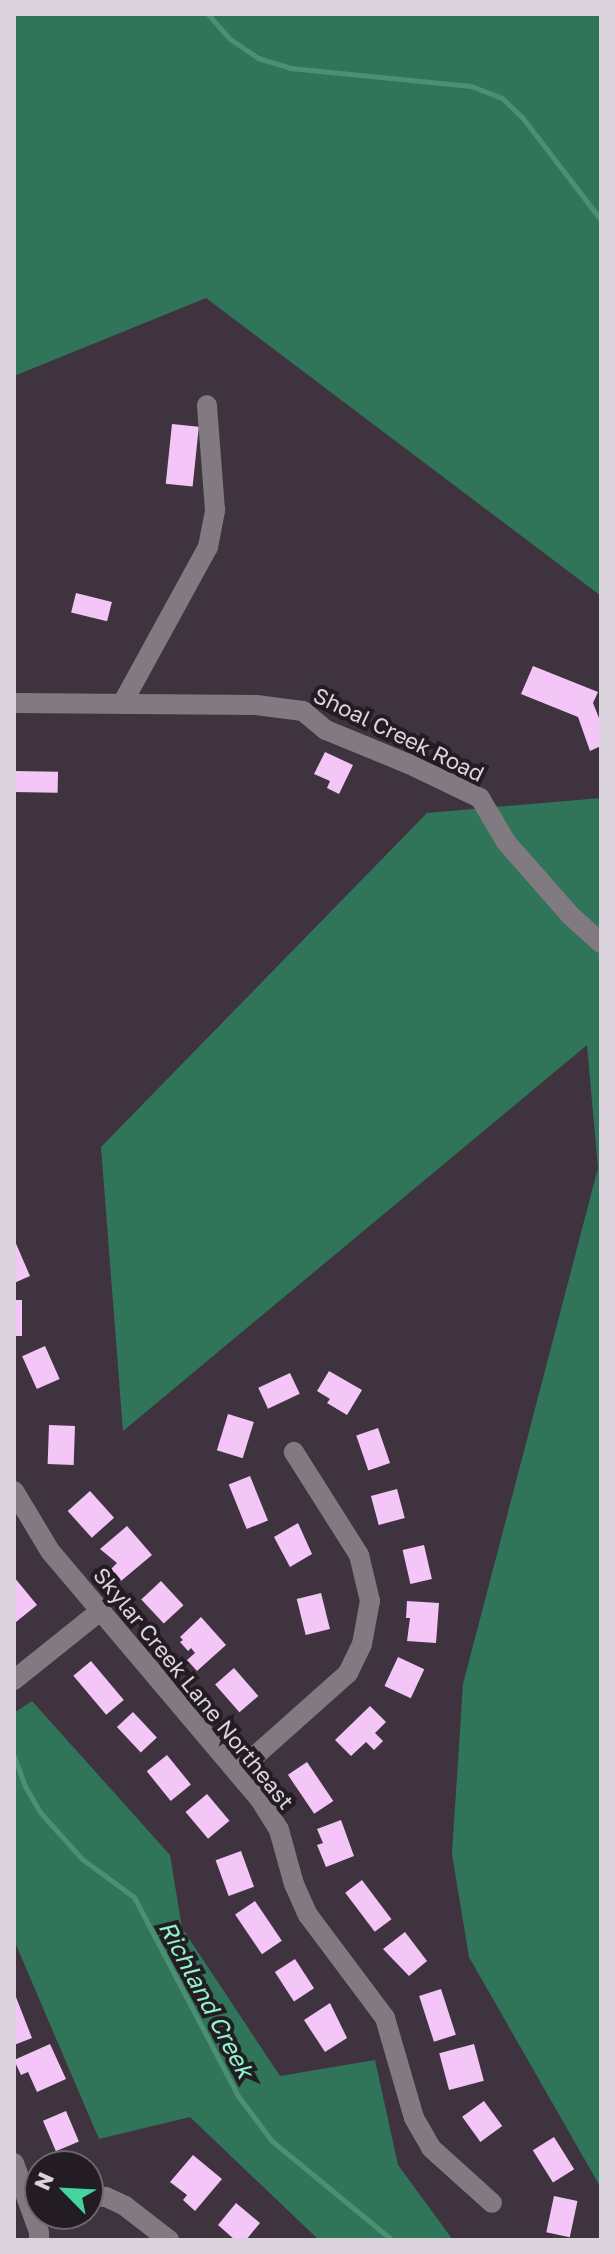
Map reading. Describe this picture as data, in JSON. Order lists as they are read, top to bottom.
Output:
{
  "streets": {
    "street": ["Shoal Creek Road", "Skylar Creek Lane Northeast"]
  },
  "water": ["Richland Creek"],
  "north": "top left"
}
